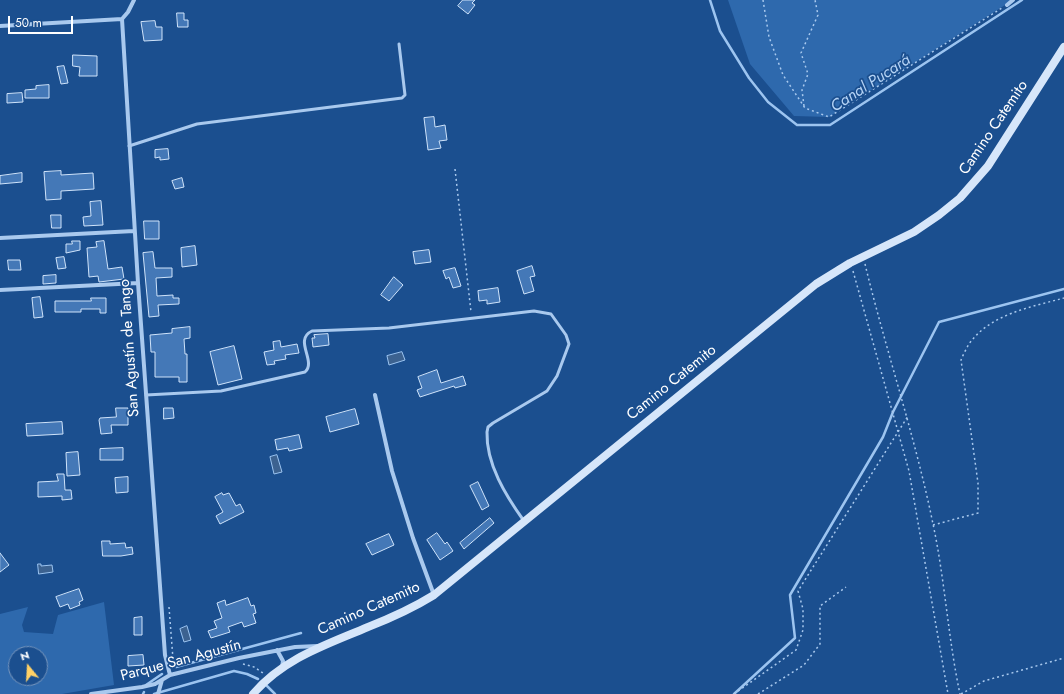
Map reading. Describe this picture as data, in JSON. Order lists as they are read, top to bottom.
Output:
{
  "streets": {
    "main road": ["Camino Catemito"],
    "street": ["San Agustín de Tango", "Parque San Agustín"]
  },
  "crossings": [
    ["Camino Catemito", "Parque San Agustín"],
    ["San Agustín de Tango", "Parque San Agustín"]
  ],
  "water": ["Canal Pucará"],
  "scale_bar": "50 m",
  "north": "top"
}
